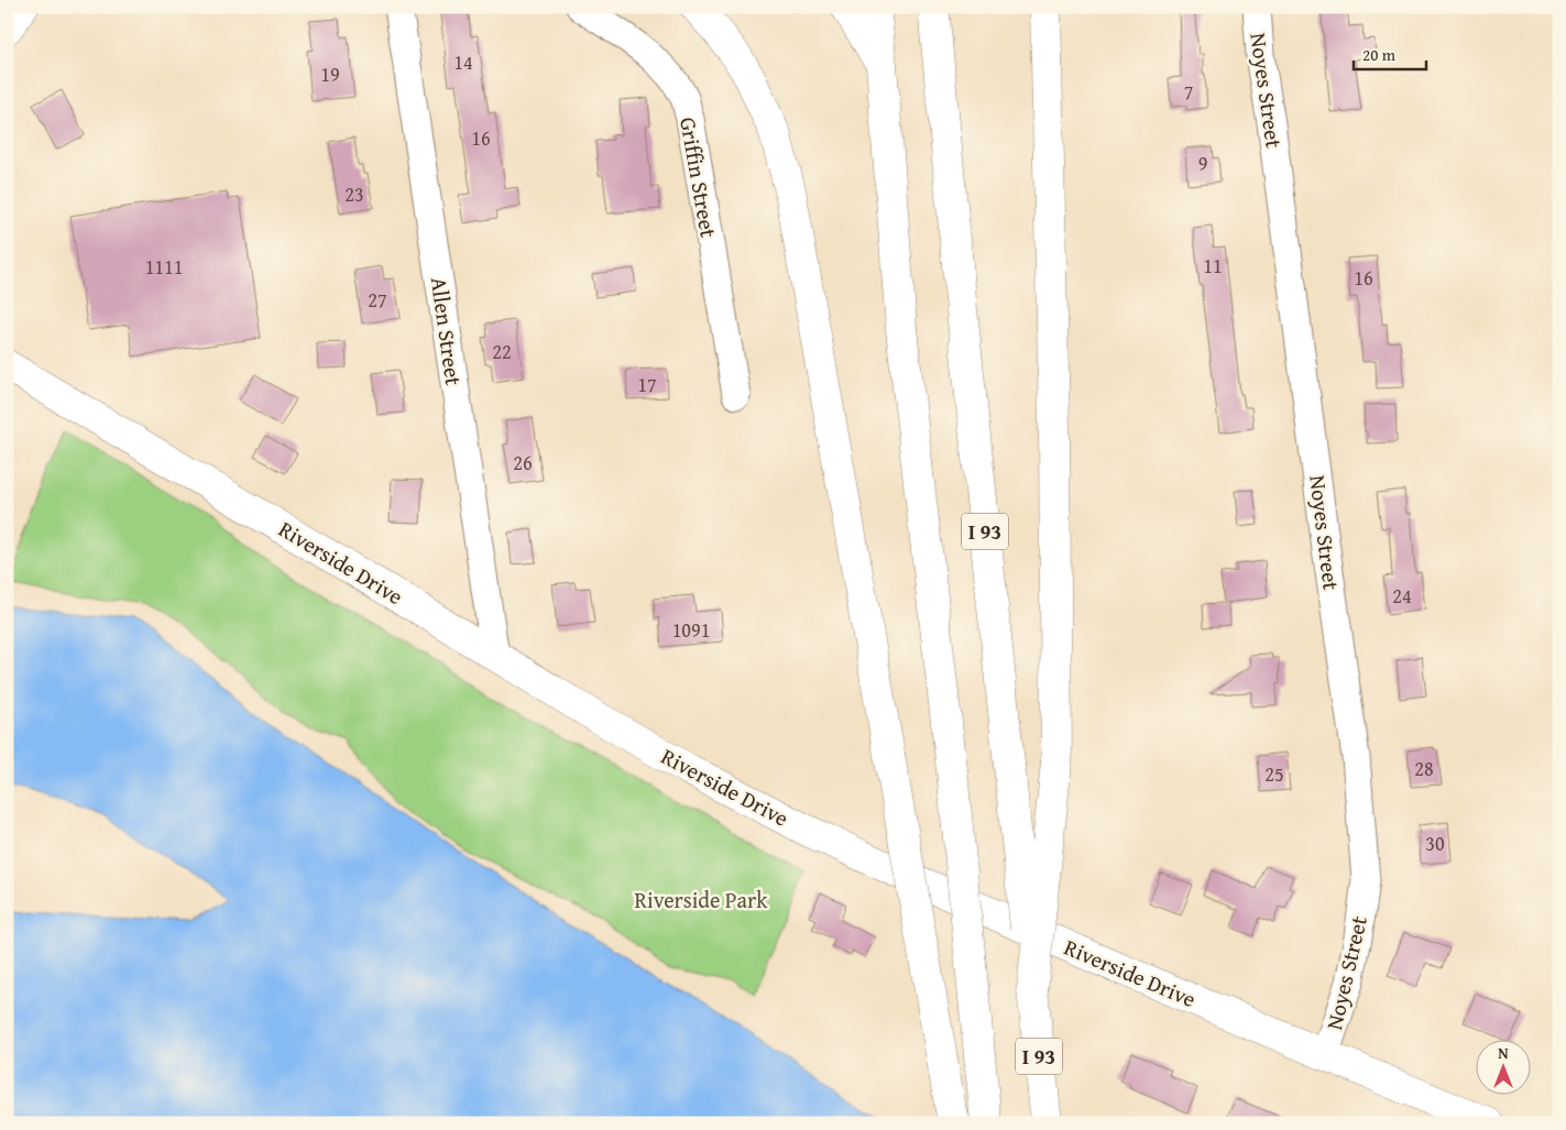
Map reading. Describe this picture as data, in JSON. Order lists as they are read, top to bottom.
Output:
{
  "streets": {
    "main road": ["I 93", "Riverside Drive"],
    "street": ["Noyes Street", "Griffin Street", "Allen Street"]
  },
  "crossings": [
    ["Noyes Street", "Riverside Drive"],
    ["Allen Street", "Riverside Drive"]
  ],
  "parks": ["Riverside Park"],
  "house_numbers": [
    "14",
    "19",
    "7",
    "16",
    "9",
    "23",
    "11",
    "1111",
    "16",
    "27",
    "22",
    "17",
    "26",
    "24",
    "1091",
    "28",
    "25",
    "30"
  ],
  "scale_bar": "20 m",
  "north": "top"
}
